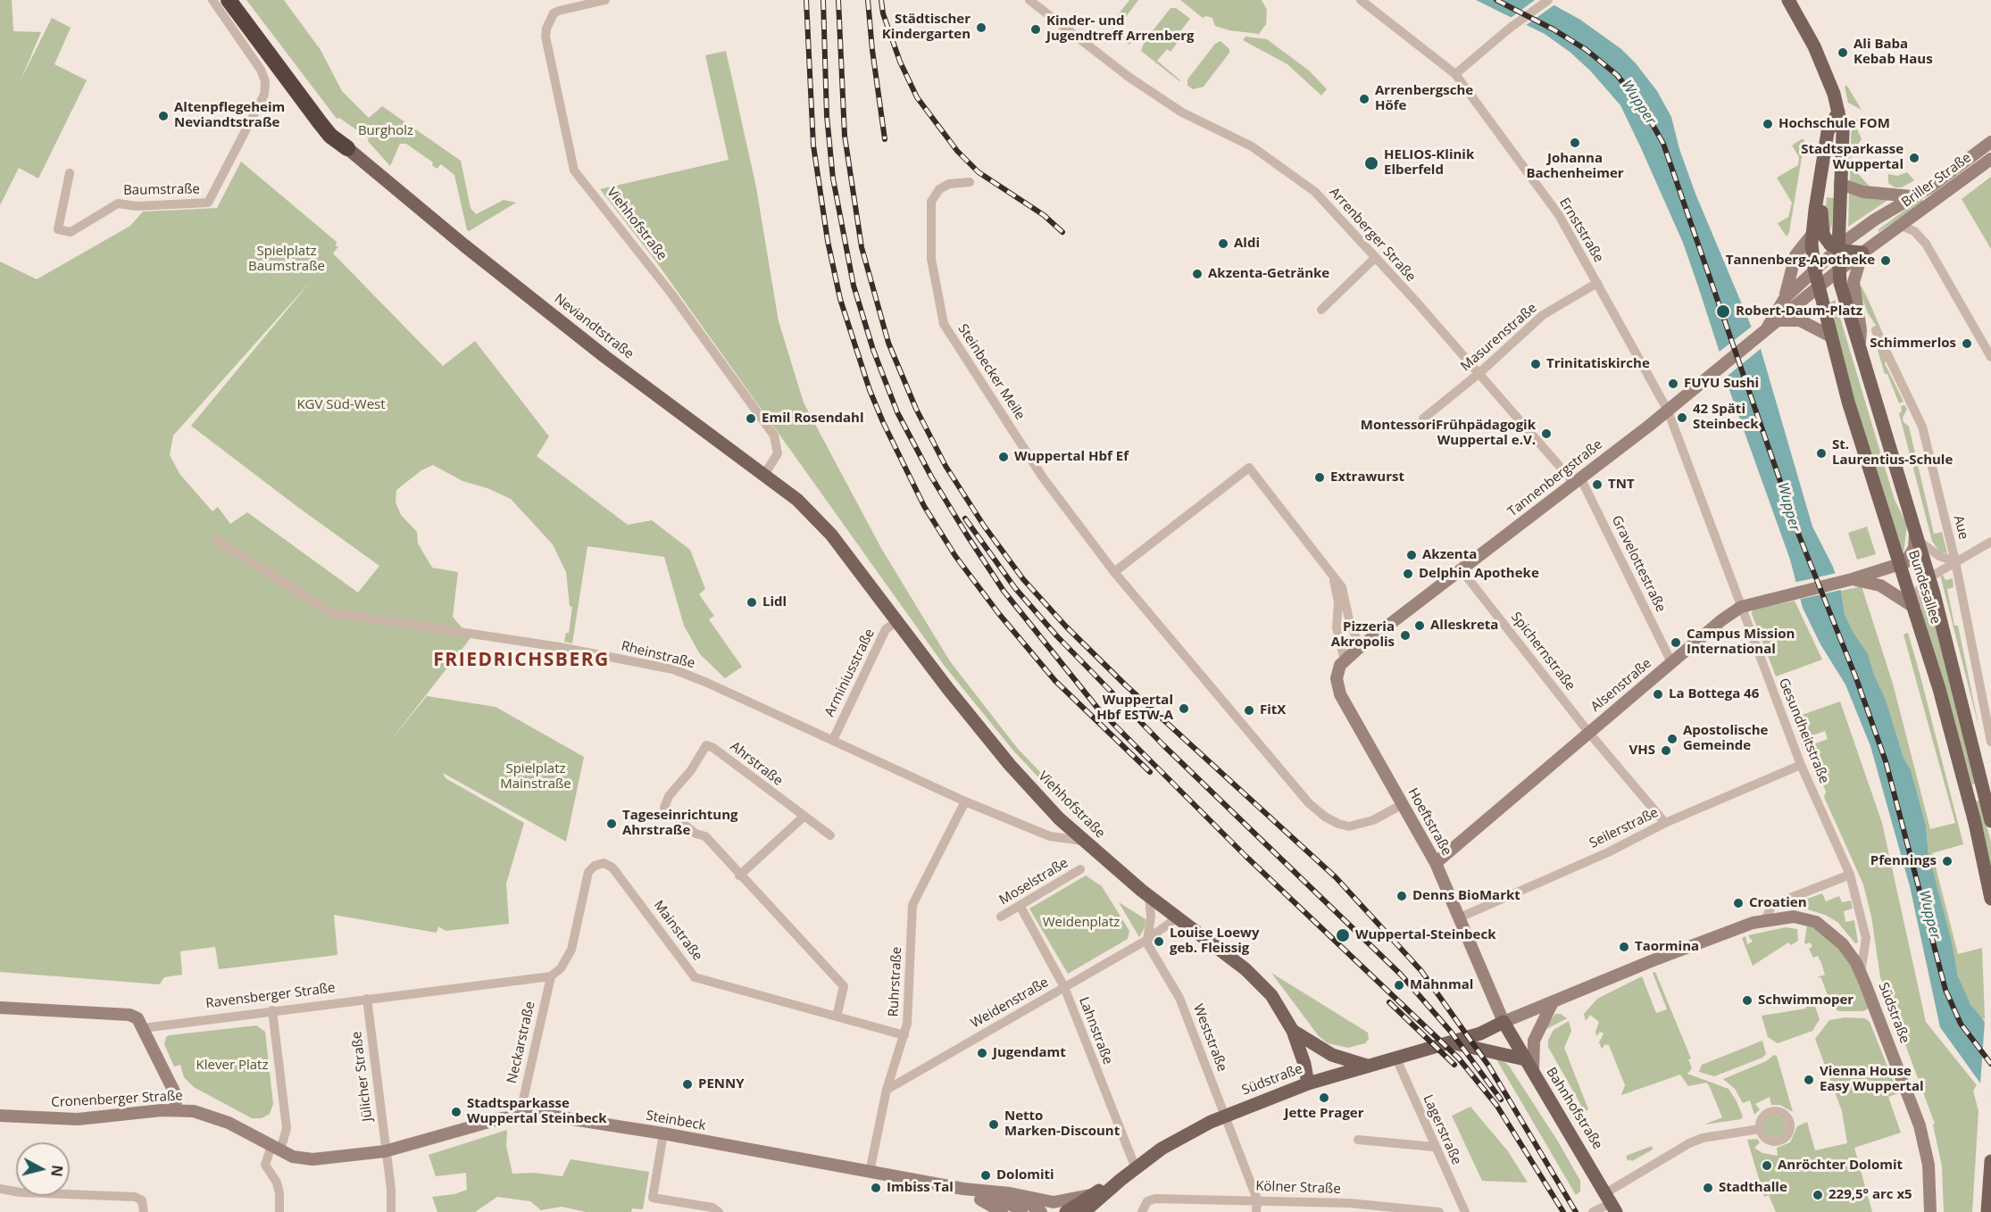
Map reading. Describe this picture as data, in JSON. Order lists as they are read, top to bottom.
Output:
{
  "streets": {
    "main road": [
      "Briller Straße",
      "Viehhofstraße",
      "Neviandtstraße",
      "Tannenbergstraße",
      "Bundesallee",
      "Alsenstraße",
      "Hoeftstraße",
      "Südstraße",
      "Cronenberger Straße",
      "Bahnhofstraße",
      "Steinbeck"
    ],
    "street": [
      "Baumstraße",
      "Ernststraße",
      "Arrenberger Straße",
      "Masurenstraße",
      "Steinbecker Meile",
      "Aue",
      "Gravelottestraße",
      "Spichernstraße",
      "Rheinstraße",
      "Arminiusstraße",
      "Gesundheitstraße",
      "Ahrstraße",
      "Seilerstraße",
      "Moselstraße",
      "Mainstraße",
      "Ruhrstraße",
      "Ravensberger Straße",
      "Weidenstraße",
      "Lahnstraße",
      "Weststraße",
      "Neckarstraße",
      "Jülicher Straße",
      "Lagerstraße",
      "Kölner Straße"
    ]
  },
  "crossings": [
    ["Viehhofstraße", "Neviandtstraße"],
    ["Viehhofstraße", "Rheinstraße"],
    ["Viehhofstraße", "Arminiusstraße"],
    ["Viehhofstraße", "Weidenstraße"],
    ["Viehhofstraße", "Südstraße"],
    ["Ernststraße", "Masurenstraße"],
    ["Ernststraße", "Tannenbergstraße"],
    ["Ernststraße", "Gesundheitstraße"],
    ["Arrenberger Straße", "Masurenstraße"],
    ["Arrenberger Straße", "Tannenbergstraße"],
    ["Arrenberger Straße", "Gravelottestraße"],
    ["Steinbecker Meile", "Hoeftstraße"],
    ["Tannenbergstraße", "Gravelottestraße"],
    ["Tannenbergstraße", "Spichernstraße"],
    ["Tannenbergstraße", "Gesundheitstraße"],
    ["Gravelottestraße", "Alsenstraße"],
    ["Bundesallee", "Alsenstraße"],
    ["Spichernstraße", "Alsenstraße"],
    ["Spichernstraße", "Seilerstraße"],
    ["Rheinstraße", "Arminiusstraße"],
    ["Rheinstraße", "Ruhrstraße"],
    ["Alsenstraße", "Gesundheitstraße"],
    ["Alsenstraße", "Hoeftstraße"],
    ["Gesundheitstraße", "Seilerstraße"],
    ["Gesundheitstraße", "Südstraße"],
    ["Ahrstraße", "Mainstraße"],
    ["Hoeftstraße", "Seilerstraße"],
    ["Hoeftstraße", "Südstraße"],
    ["Hoeftstraße", "Bahnhofstraße"],
    ["Moselstraße", "Lahnstraße"],
    ["Mainstraße", "Ruhrstraße"],
    ["Mainstraße", "Ravensberger Straße"],
    ["Mainstraße", "Neckarstraße"],
    ["Ruhrstraße", "Weidenstraße"],
    ["Ruhrstraße", "Steinbeck"],
    ["Ravensberger Straße", "Neckarstraße"],
    ["Ravensberger Straße", "Jülicher Straße"],
    ["Weidenstraße", "Lahnstraße"],
    ["Weidenstraße", "Weststraße"],
    ["Südstraße", "Lahnstraße"],
    ["Südstraße", "Weststraße"],
    ["Südstraße", "Bahnhofstraße"],
    ["Südstraße", "Lagerstraße"],
    ["Weststraße", "Kölner Straße"],
    ["Neckarstraße", "Steinbeck"],
    ["Jülicher Straße", "Cronenberger Straße"],
    ["Jülicher Straße", "Steinbeck"],
    ["Cronenberger Straße", "Steinbeck"]
  ],
  "districts": ["FRIEDRICHSBERG"],
  "water": ["Wupper"],
  "parks": [
    "Burgholz",
    "Spielplatz Baumstraße",
    "KGV Süd-West",
    "Spielplatz Mainstraße",
    "Weidenplatz",
    "Klever Platz"
  ],
  "places": [
    "Städtischer Kindergarten",
    "Kinder- und Jugendtreff Arrenberg",
    "Ali Baba Kebab Haus",
    "Arrenbergsche Höfe",
    "Altenpflegeheim Neviandtstraße",
    "Hochschule FOM",
    "Johanna Bachenheimer",
    "Stadtsparkasse Wuppertal",
    "HELIOS-Klinik Elberfeld",
    "Aldi",
    "Tannenberg-Apotheke",
    "Akzenta-Getränke",
    "Robert-Daum-Platz",
    "Schimmerlos",
    "Trinitatiskirche",
    "FUYU Sushi",
    "42 Späti Steinbeck",
    "Emil Rosendahl",
    "MontessoriFrühpädagogik Wuppertal e.V.",
    "St. Laurentius-Schule",
    "Wuppertal Hbf Ef",
    "Extrawurst",
    "TNT",
    "Akzenta",
    "Delphin Apotheke",
    "Lidl",
    "Alleskreta",
    "Pizzeria Akropolis",
    "Campus Mission International",
    "La Bottega 46",
    "Wuppertal Hbf ESTW-A",
    "FitX",
    "Apostolische Gemeinde",
    "VHS",
    "Tageseinrichtung Ahrstraße",
    "Pfennings",
    "Denns BioMarkt",
    "Croatien",
    "Wuppertal-Steinbeck",
    "Louise Loewy geb. Fleissig",
    "Taormina",
    "Mahnmal",
    "Schwimmoper",
    "Jugendamt",
    "Vienna House Easy Wuppertal",
    "PENNY",
    "Jette Prager",
    "Stadtsparkasse Wuppertal Steinbeck",
    "Netto Marken-Discount",
    "Anröchter Dolomit",
    "Dolomiti",
    "Imbiss Tal",
    "Stadthalle",
    "229,5° arc x5"
  ],
  "north": "right"
}
